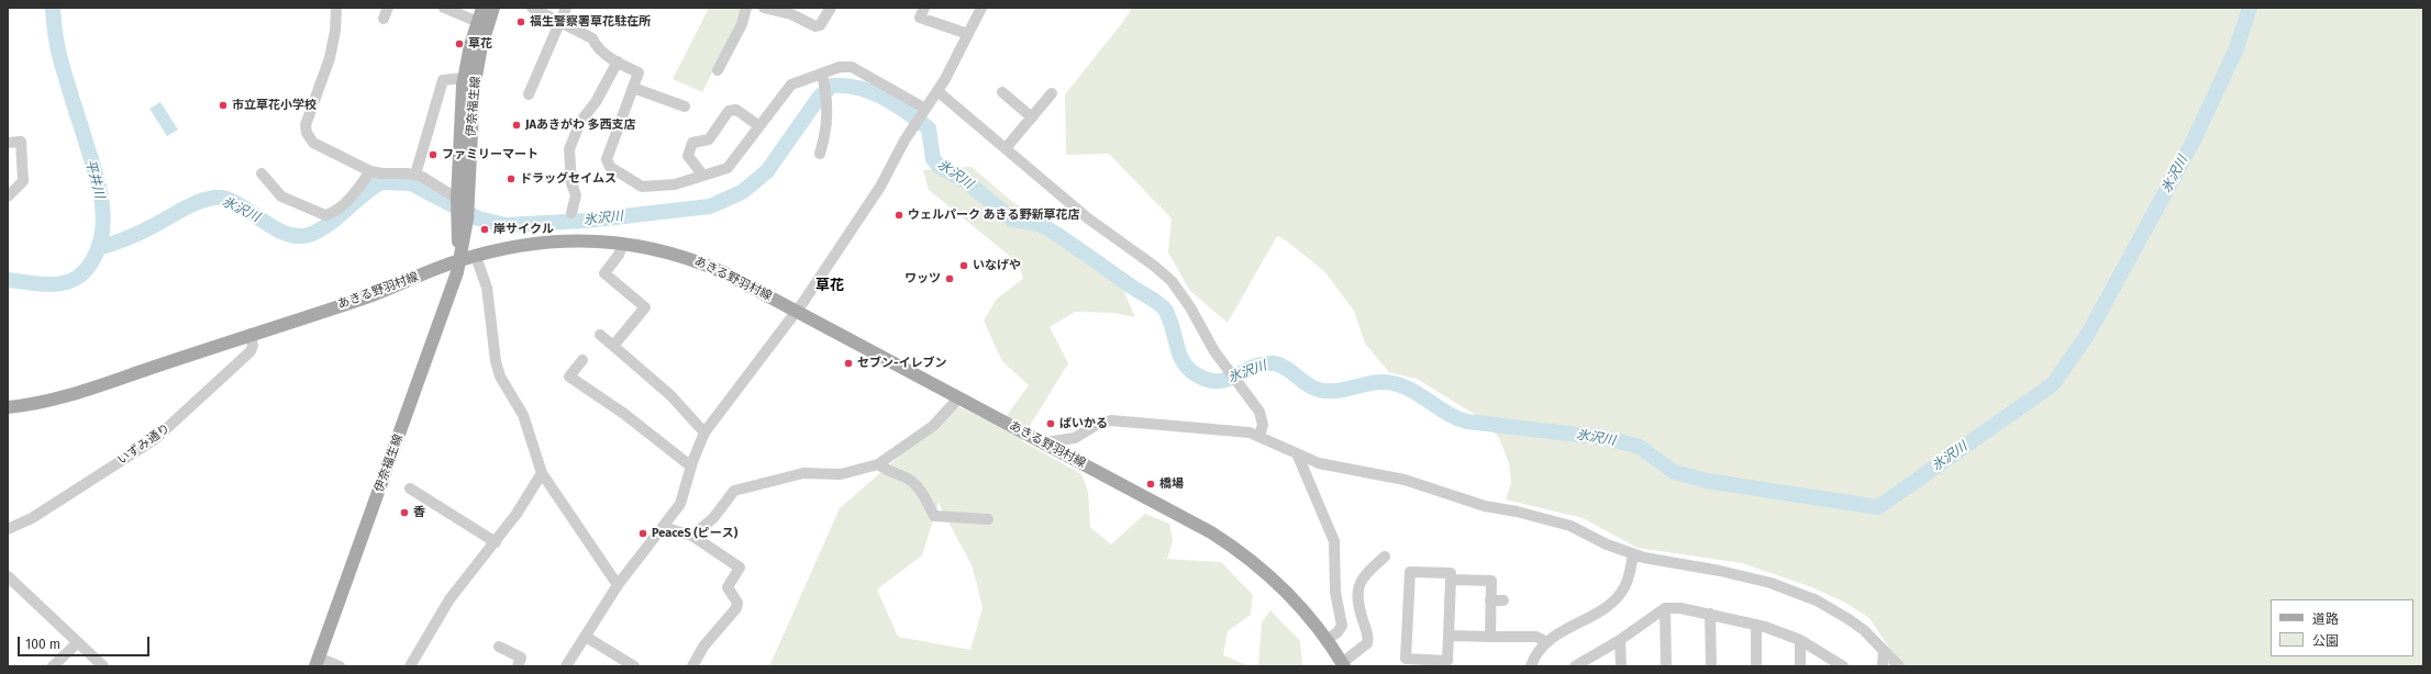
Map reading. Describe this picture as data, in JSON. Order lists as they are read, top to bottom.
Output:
{
  "streets": {
    "main road": ["伊奈福生線", "あきる野羽村線"],
    "street": ["いずみ通り"]
  },
  "crossings": [
    ["伊奈福生線", "あきる野羽村線"],
    ["あきる野羽村線", "いずみ通り"]
  ],
  "districts": ["草花"],
  "water": ["氷沢川", "平井川"],
  "places": [
    "福生警察署草花駐在所",
    "草花",
    "市立草花小学校",
    "JAあきがわ 多西支店",
    "ファミリーマート",
    "ドラッグセイムス",
    "ウェルパーク あきる野新草花店",
    "岸サイクル",
    "いなげや",
    "ワッツ",
    "セブン-イレブン",
    "ばいかる",
    "橋場",
    "香",
    "PeaceS (ピース)"
  ],
  "legend": ["道路", "公園"],
  "scale_bar": "100 m"
}
